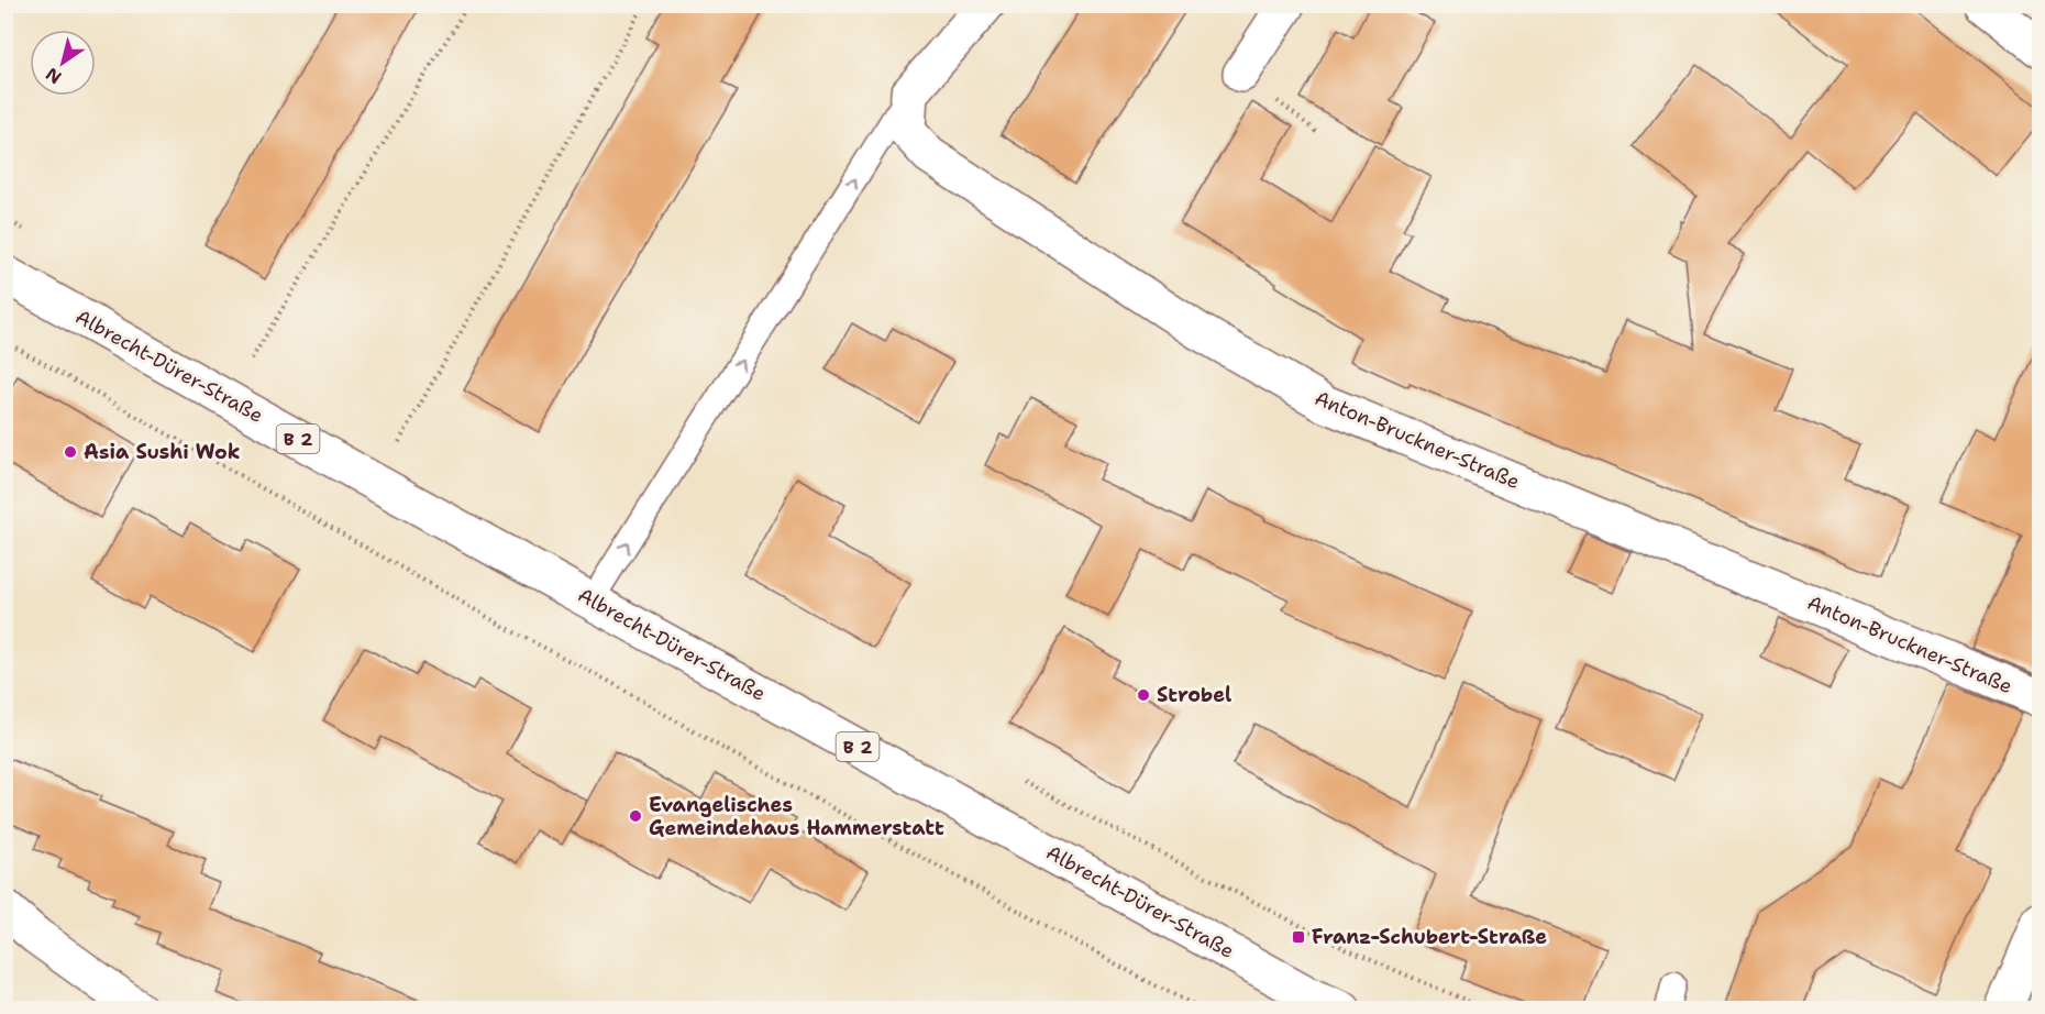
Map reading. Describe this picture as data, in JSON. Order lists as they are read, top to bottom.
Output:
{
  "streets": {
    "street": ["Albrecht-Dürer-Straße", "B 2", "Anton-Bruckner-Straße"]
  },
  "places": {
    "other": ["Asia Sushi Wok", "Strobel", "Evangelisches Gemeindehaus Hammerstatt"],
    "transit": ["Franz-Schubert-Straße"]
  },
  "north": "bottom left"
}
